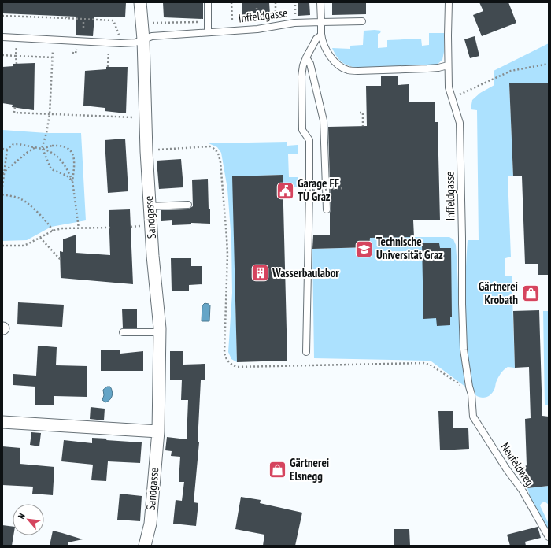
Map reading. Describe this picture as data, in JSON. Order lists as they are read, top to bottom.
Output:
{
  "streets": {
    "street": ["Sandgasse"],
    "lane": ["Inffeldgasse", "Neufeldweg"]
  },
  "crossings": [
    ["Inffeldgasse", "Sandgasse"],
    ["Inffeldgasse", "Neufeldweg"]
  ],
  "places": {
    "public building": ["Garage FF TU Graz"],
    "school or university": ["Technische Universität Graz"],
    "building": ["Wasserbaulabor"],
    "shop": ["Gärtnerei Krobath", "Gärtnerei Elsnegg"]
  },
  "north": "top left"
}
